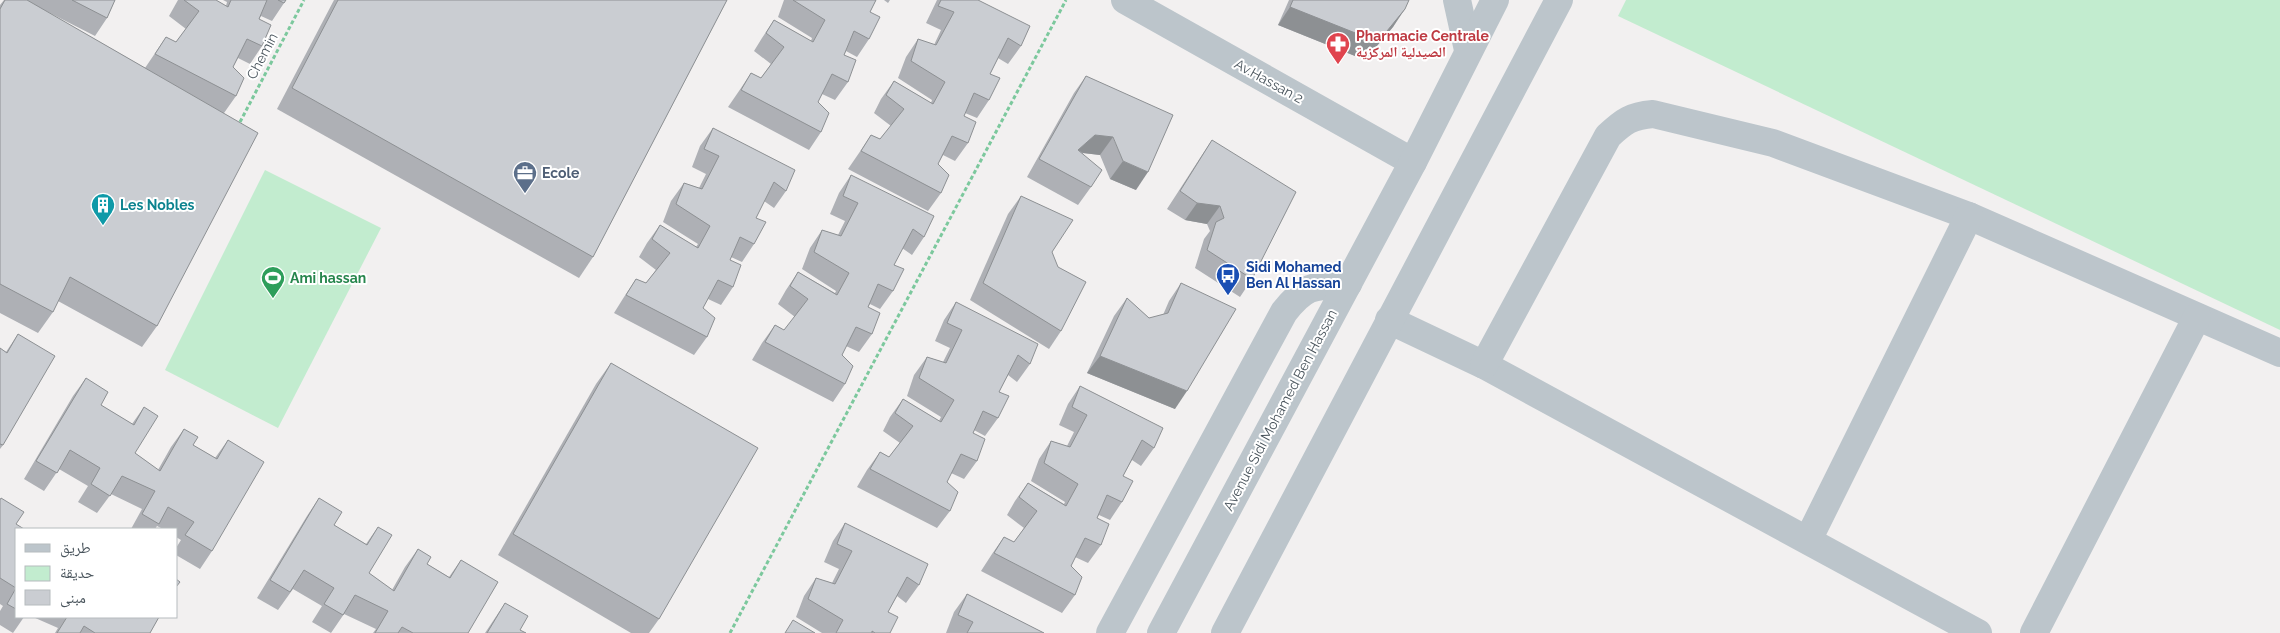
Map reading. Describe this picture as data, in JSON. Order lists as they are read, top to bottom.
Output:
{
  "streets": {
    "street": ["Av.Hassan 2", "Avenue Sidi Mohamed Ben Hassan"],
    "path": ["Chemin"]
  },
  "crossings": [
    ["Av.Hassan 2", "Avenue Sidi Mohamed Ben Hassan"]
  ],
  "places": {
    "pharmacy": ["Pharmacie Centrale الصيدلية المركزية"],
    "office": ["Ecole"],
    "building": ["Les Nobles"],
    "bus stop": ["Sidi Mohamed Ben Al Hassan"],
    "sports": ["Ami hassan"]
  },
  "legend": ["طريق", "حديقة", "مبنى"]
}
